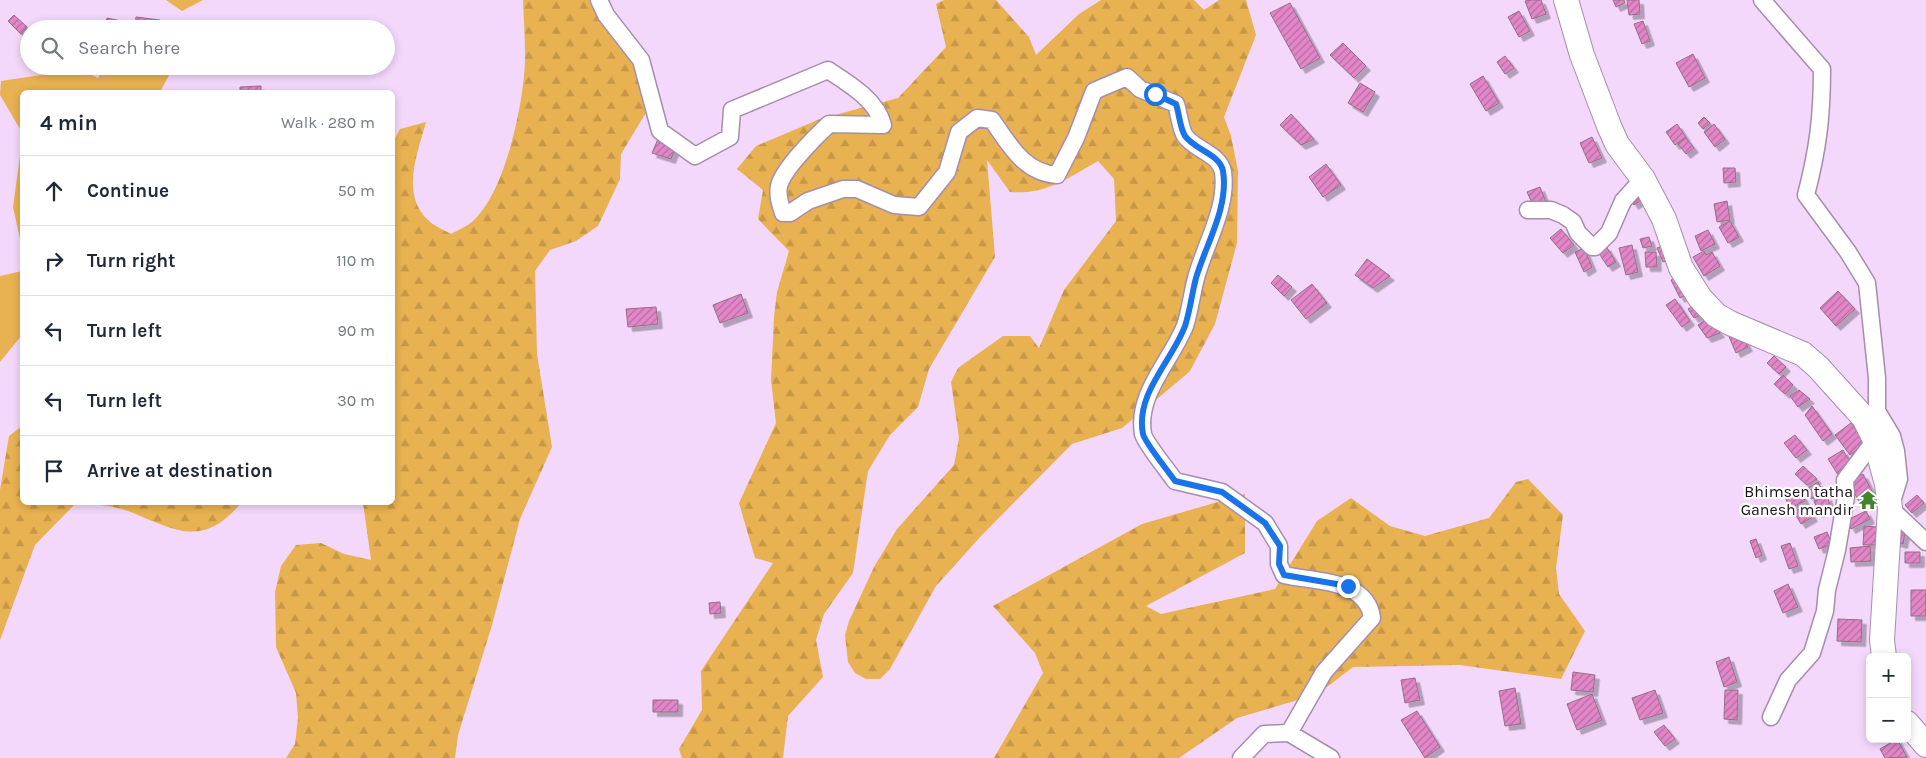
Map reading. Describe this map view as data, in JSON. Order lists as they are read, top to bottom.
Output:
{
  "places": {
    "temple": ["Bhimsen tatha Ganesh mandir"]
  },
  "page": {
    "search": "Search here",
    "heading": ["4 min", "Walk · 280 m"],
    "list": [
      ["Continue", "50 m"],
      ["Turn right", "110 m"],
      ["Turn left", "90 m"],
      ["Turn left", "30 m"],
      "Arrive at destination"
    ],
    "map_buttons": ["+", "−"]
  }
}
